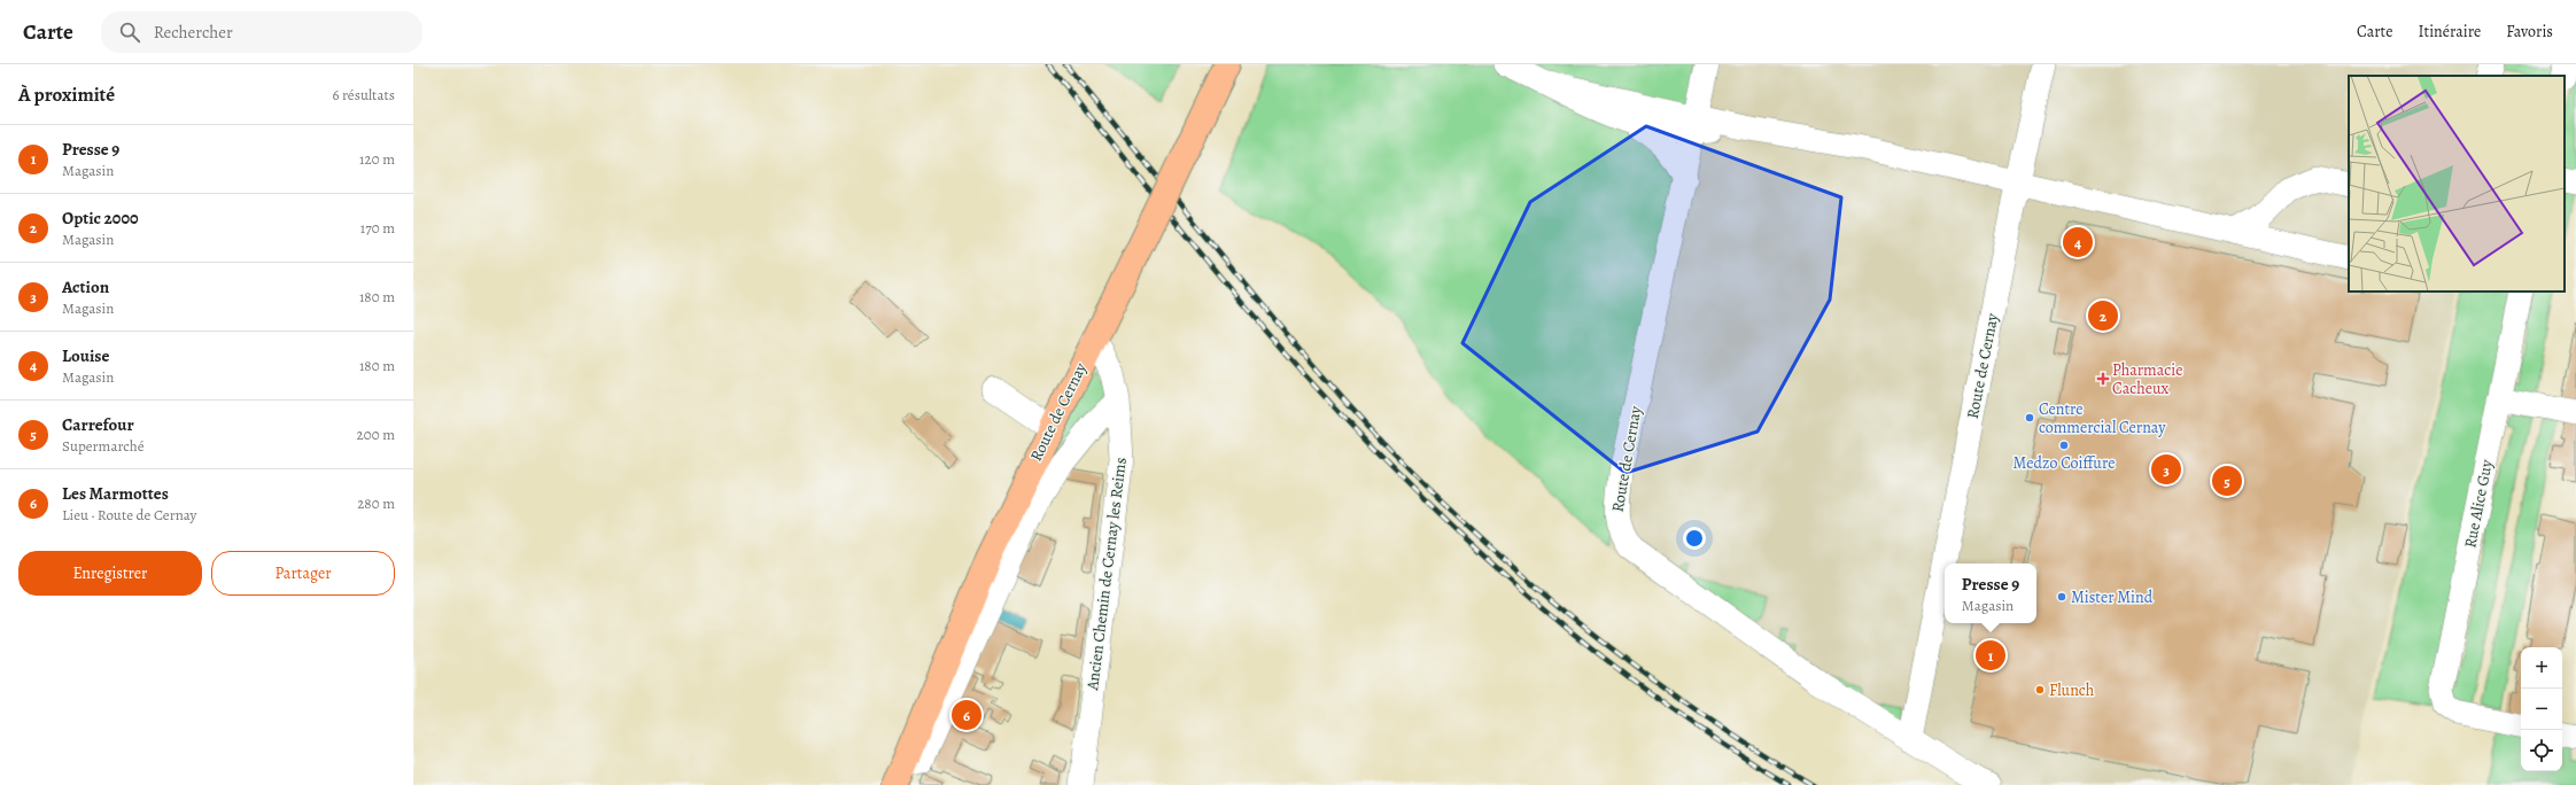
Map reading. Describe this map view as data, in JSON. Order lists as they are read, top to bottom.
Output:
{
  "streets": {
    "main road": ["Route de Cernay"],
    "street": ["Rue Alice Guy", "Ancien Chemin de Cernay les Reims"]
  },
  "crossings": [
    ["Route de Cernay", "Ancien Chemin de Cernay les Reims"]
  ],
  "places": {
    "health": ["Pharmacie Cacheux"],
    "other": [
      "Centre commercial Cernay",
      "Medzo Coiffure",
      "Mister Mind",
      "Flunch"
    ]
  },
  "page": {
    "header": "Carte",
    "search": "Rechercher",
    "nav": ["Carte", "Itinéraire", "Favoris"],
    "heading": ["À proximité", "6 résultats"],
    "list": [
      {
        "mark": "1",
        "name": "Presse 9",
        "note": "Magasin",
        "value": "120 m"
      },
      {
        "mark": "2",
        "name": "Optic 2000",
        "note": "Magasin",
        "value": "170 m"
      },
      {
        "mark": "3",
        "name": "Action",
        "note": "Magasin",
        "value": "180 m"
      },
      {
        "mark": "4",
        "name": "Louise",
        "note": "Magasin",
        "value": "180 m"
      },
      {
        "mark": "5",
        "name": "Carrefour",
        "note": "Supermarché",
        "value": "200 m"
      },
      {
        "mark": "6",
        "name": "Les Marmottes",
        "note": "Lieu · Route de Cernay",
        "value": "280 m"
      }
    ],
    "pins": [
      "4",
      "2",
      "3",
      "5",
      "1",
      "6"
    ],
    "buttons": ["Enregistrer", "Partager"],
    "popup": ["Presse 9", "Magasin"],
    "map_buttons": ["+", "−"]
  }
}
